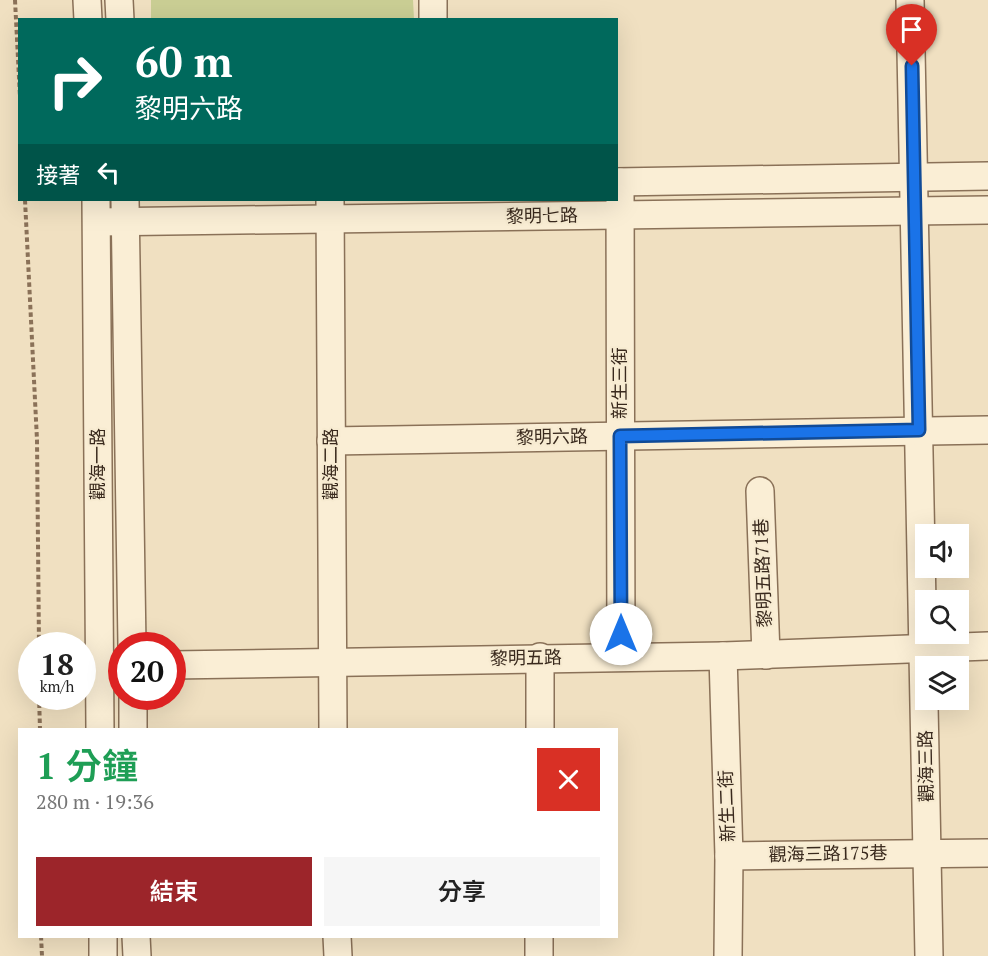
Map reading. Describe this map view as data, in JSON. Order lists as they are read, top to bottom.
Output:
{
  "streets": {
    "street": [
      "黎明七路",
      "新生三街",
      "黎明六路",
      "觀海一路",
      "觀海二路",
      "黎明五路71巷",
      "黎明五路",
      "觀海三路",
      "新生二街",
      "觀海三路175巷"
    ]
  },
  "crossings": [
    ["黎明七路", "新生三街"],
    ["黎明七路", "觀海一路"],
    ["黎明七路", "觀海二路"],
    ["黎明七路", "觀海三路"],
    ["新生三街", "黎明六路"],
    ["新生三街", "黎明五路"],
    ["黎明六路", "觀海二路"],
    ["黎明六路", "觀海三路"],
    ["觀海二路", "黎明五路"],
    ["黎明五路71巷", "黎明五路"],
    ["黎明五路", "觀海三路"],
    ["黎明五路", "新生二街"],
    ["觀海三路", "觀海三路175巷"],
    ["新生二街", "觀海三路175巷"]
  ],
  "page": {
    "turn": ["60 m", "黎明六路"],
    "then": "接著",
    "speed": "18 km/h",
    "limit": "20",
    "heading": ["1 分鐘", "280 m · 19:36"],
    "buttons": ["結束", "分享"]
  }
}
